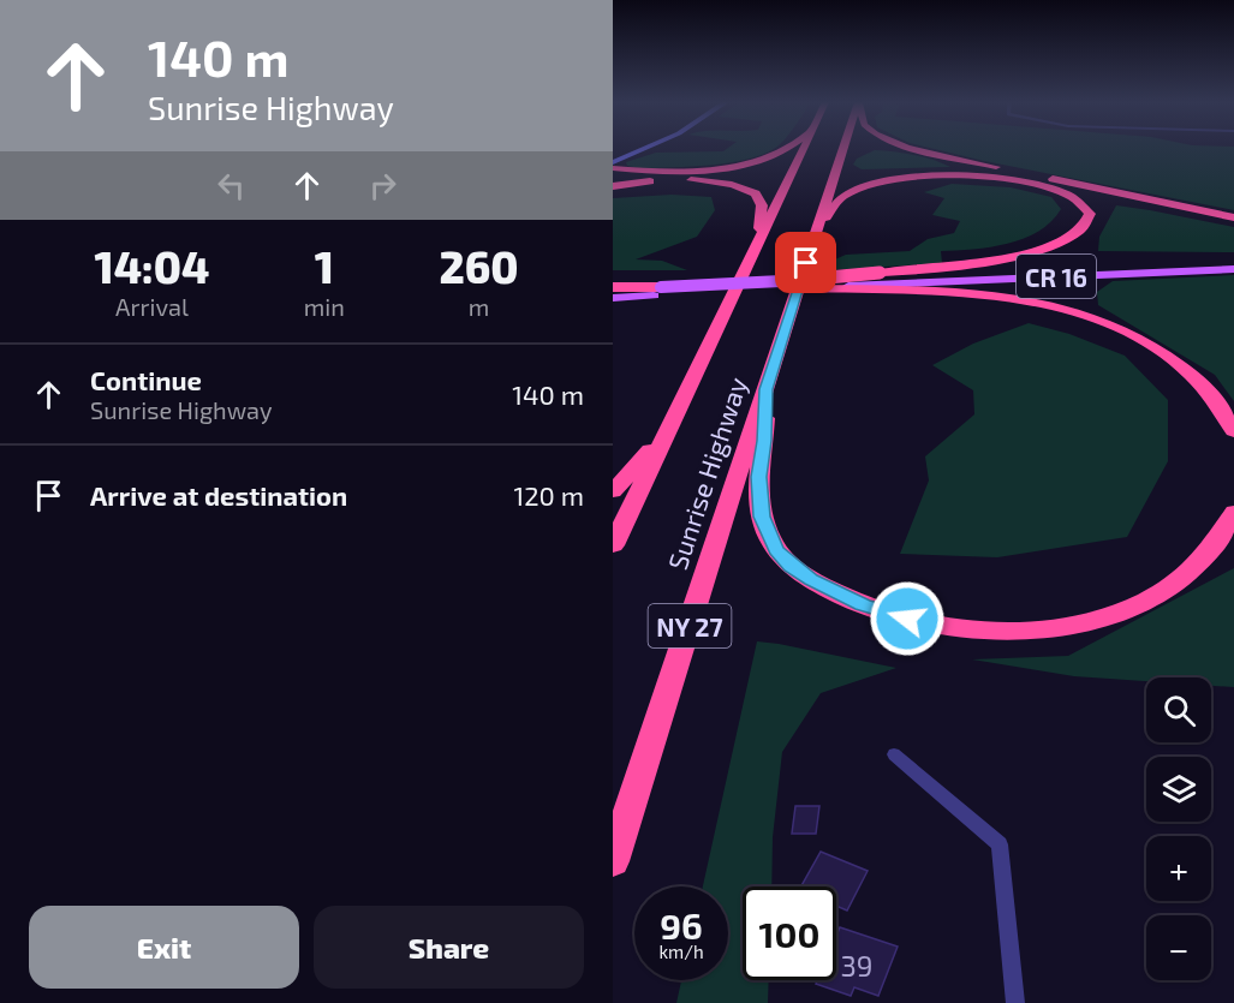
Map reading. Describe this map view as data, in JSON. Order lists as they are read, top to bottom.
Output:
{
  "streets": {
    "highway": ["Sunrise Highway", "NY 27"],
    "main road": ["CR 16"]
  },
  "house_numbers": ["39"],
  "page": {
    "turn": ["140 m", "Sunrise Highway"],
    "eta": [
      "14:04",
      "Arrival",
      "1",
      "min",
      "260",
      "m"
    ],
    "list": [
      {
        "name": "Continue",
        "note": "Sunrise Highway",
        "value": "140 m"
      },
      {
        "name": "Arrive at destination",
        "value": "120 m"
      }
    ],
    "map_buttons": ["+", "−"],
    "speed": "96 km/h",
    "limit": "100",
    "buttons": ["Exit", "Share"]
  }
}
